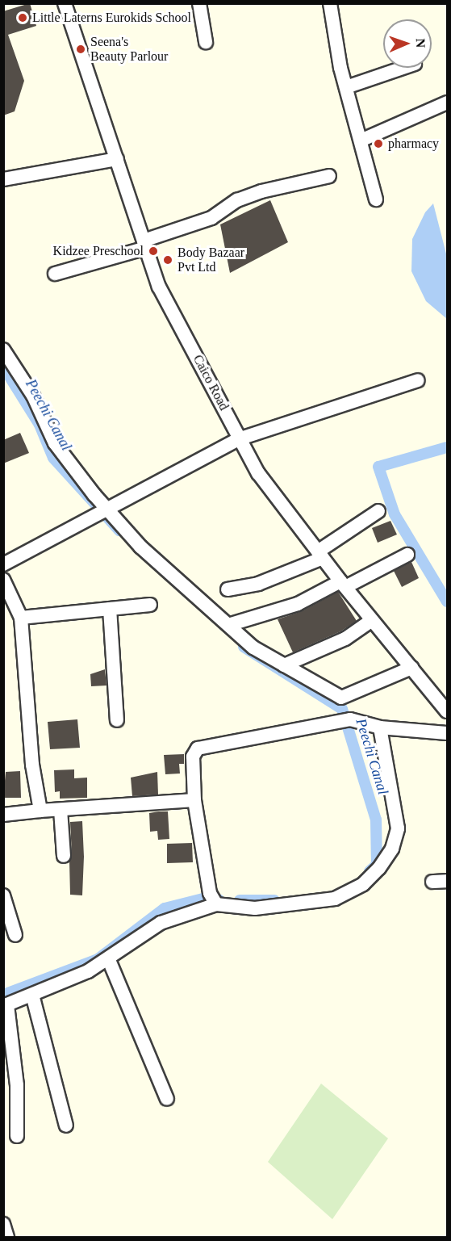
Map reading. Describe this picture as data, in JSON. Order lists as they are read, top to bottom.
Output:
{
  "streets": {
    "street": ["Caico Road"]
  },
  "water": ["Peechi Canal"],
  "places": [
    "Little Laterns Eurokids School",
    "Seena's Beauty Parlour",
    "pharmacy",
    "Kidzee Preschool",
    "Body Bazaar Pvt Ltd"
  ],
  "north": "right"
}
